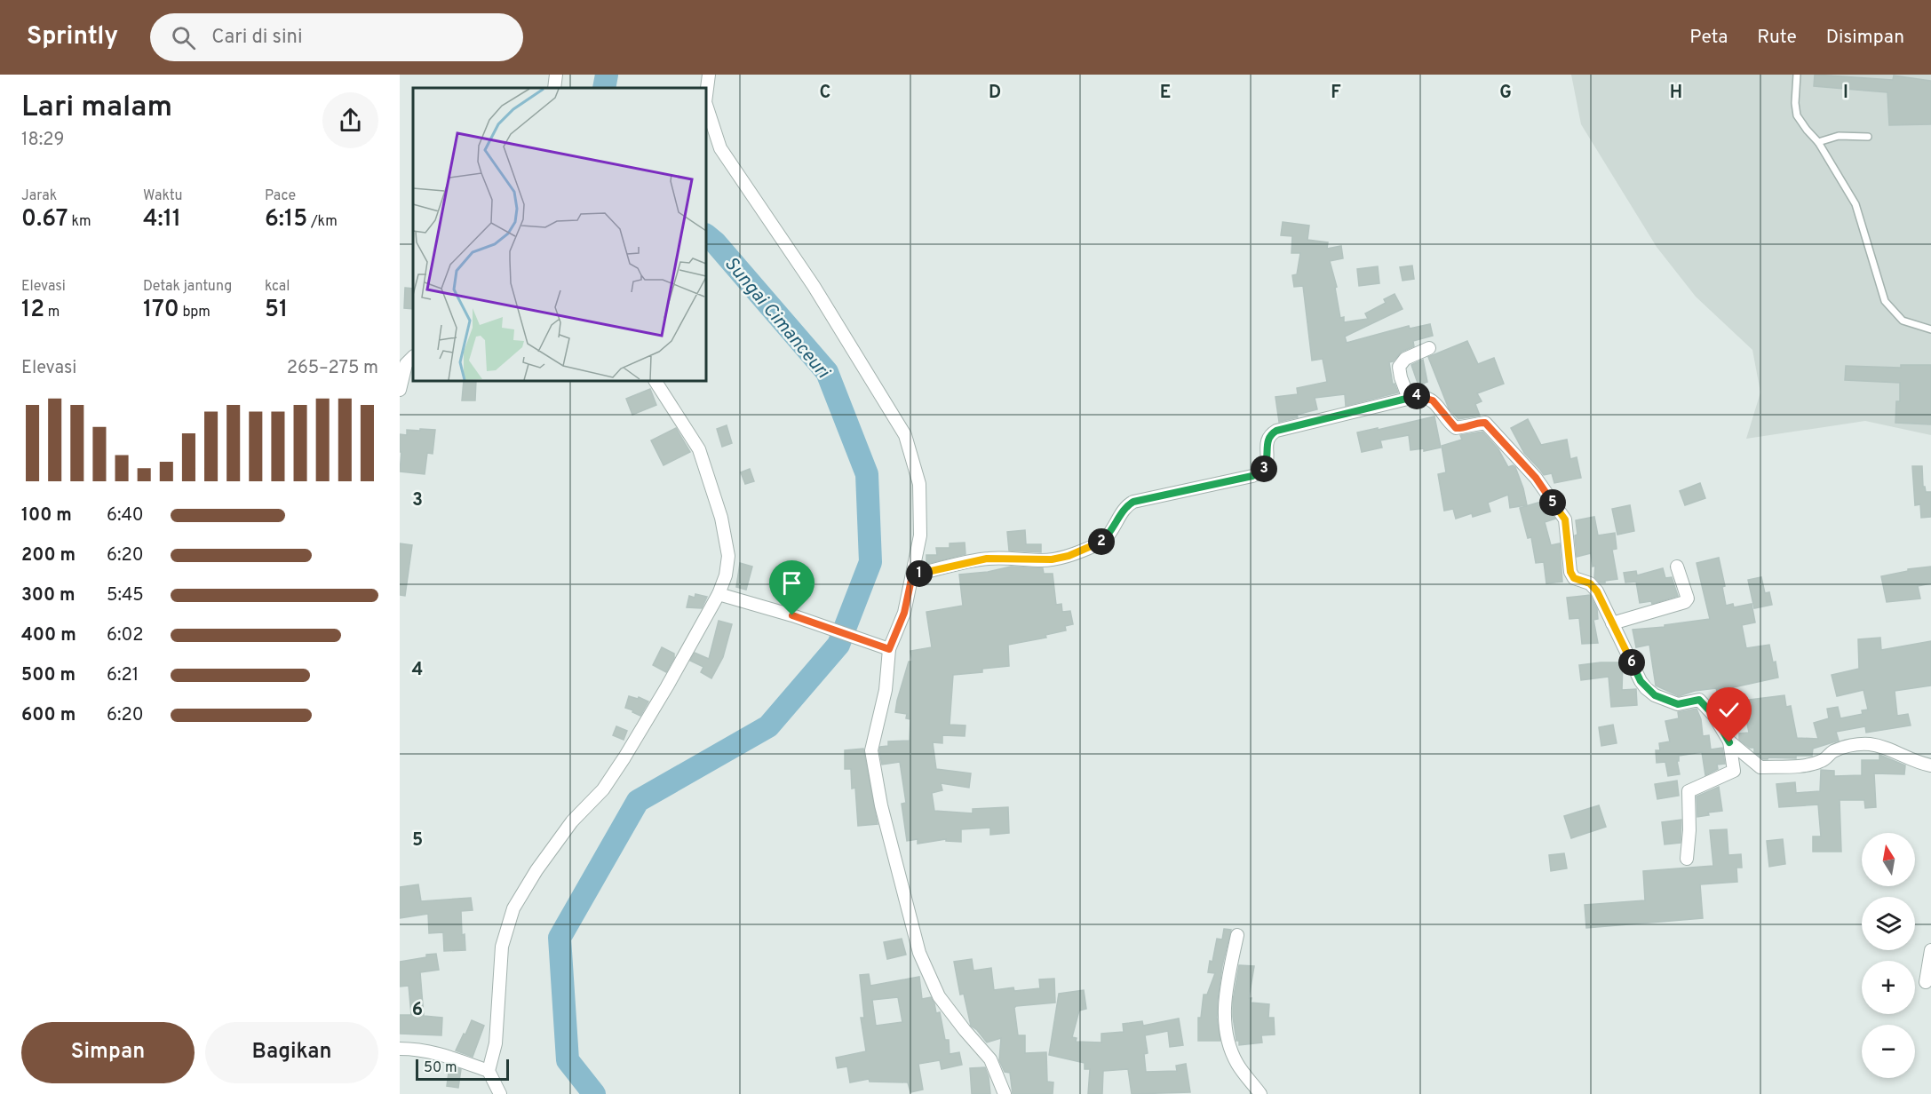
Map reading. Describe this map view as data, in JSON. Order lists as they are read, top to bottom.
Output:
{
  "water": ["Sungai Cimanceuri"],
  "scale_bar": "50 m",
  "north": "top",
  "page": {
    "header": "Sprintly",
    "search": "Cari di sini",
    "nav": ["Peta", "Rute", "Disimpan"],
    "heading": ["Lari malam", "18:29"],
    "stats": [
      ["Jarak", "0.67 km"],
      ["Waktu", "4:11"],
      ["Pace", "6:15 /km"],
      ["Elevasi", "12 m"],
      ["Detak jantung", "170 bpm"],
      ["kcal", "51"]
    ],
    "chart": ["Elevasi", "265–275 m"],
    "pins": [
      "4",
      "3",
      "5",
      "2",
      "1",
      "6"
    ],
    "list": [
      {
        "name": "100 m",
        "note": "6:40"
      },
      {
        "name": "200 m",
        "note": "6:20"
      },
      {
        "name": "300 m",
        "note": "5:45"
      },
      {
        "name": "400 m",
        "note": "6:02"
      },
      {
        "name": "500 m",
        "note": "6:21"
      },
      {
        "name": "600 m",
        "note": "6:20"
      }
    ],
    "map_buttons": ["+", "−"],
    "buttons": ["Simpan", "Bagikan"],
    "scale": "50 m"
  },
  "grid": {
    "columns": [
      "C",
      "D",
      "E",
      "F",
      "G",
      "H",
      "I"
    ],
    "rows": [
      "3",
      "4",
      "5",
      "6"
    ]
  }
}
